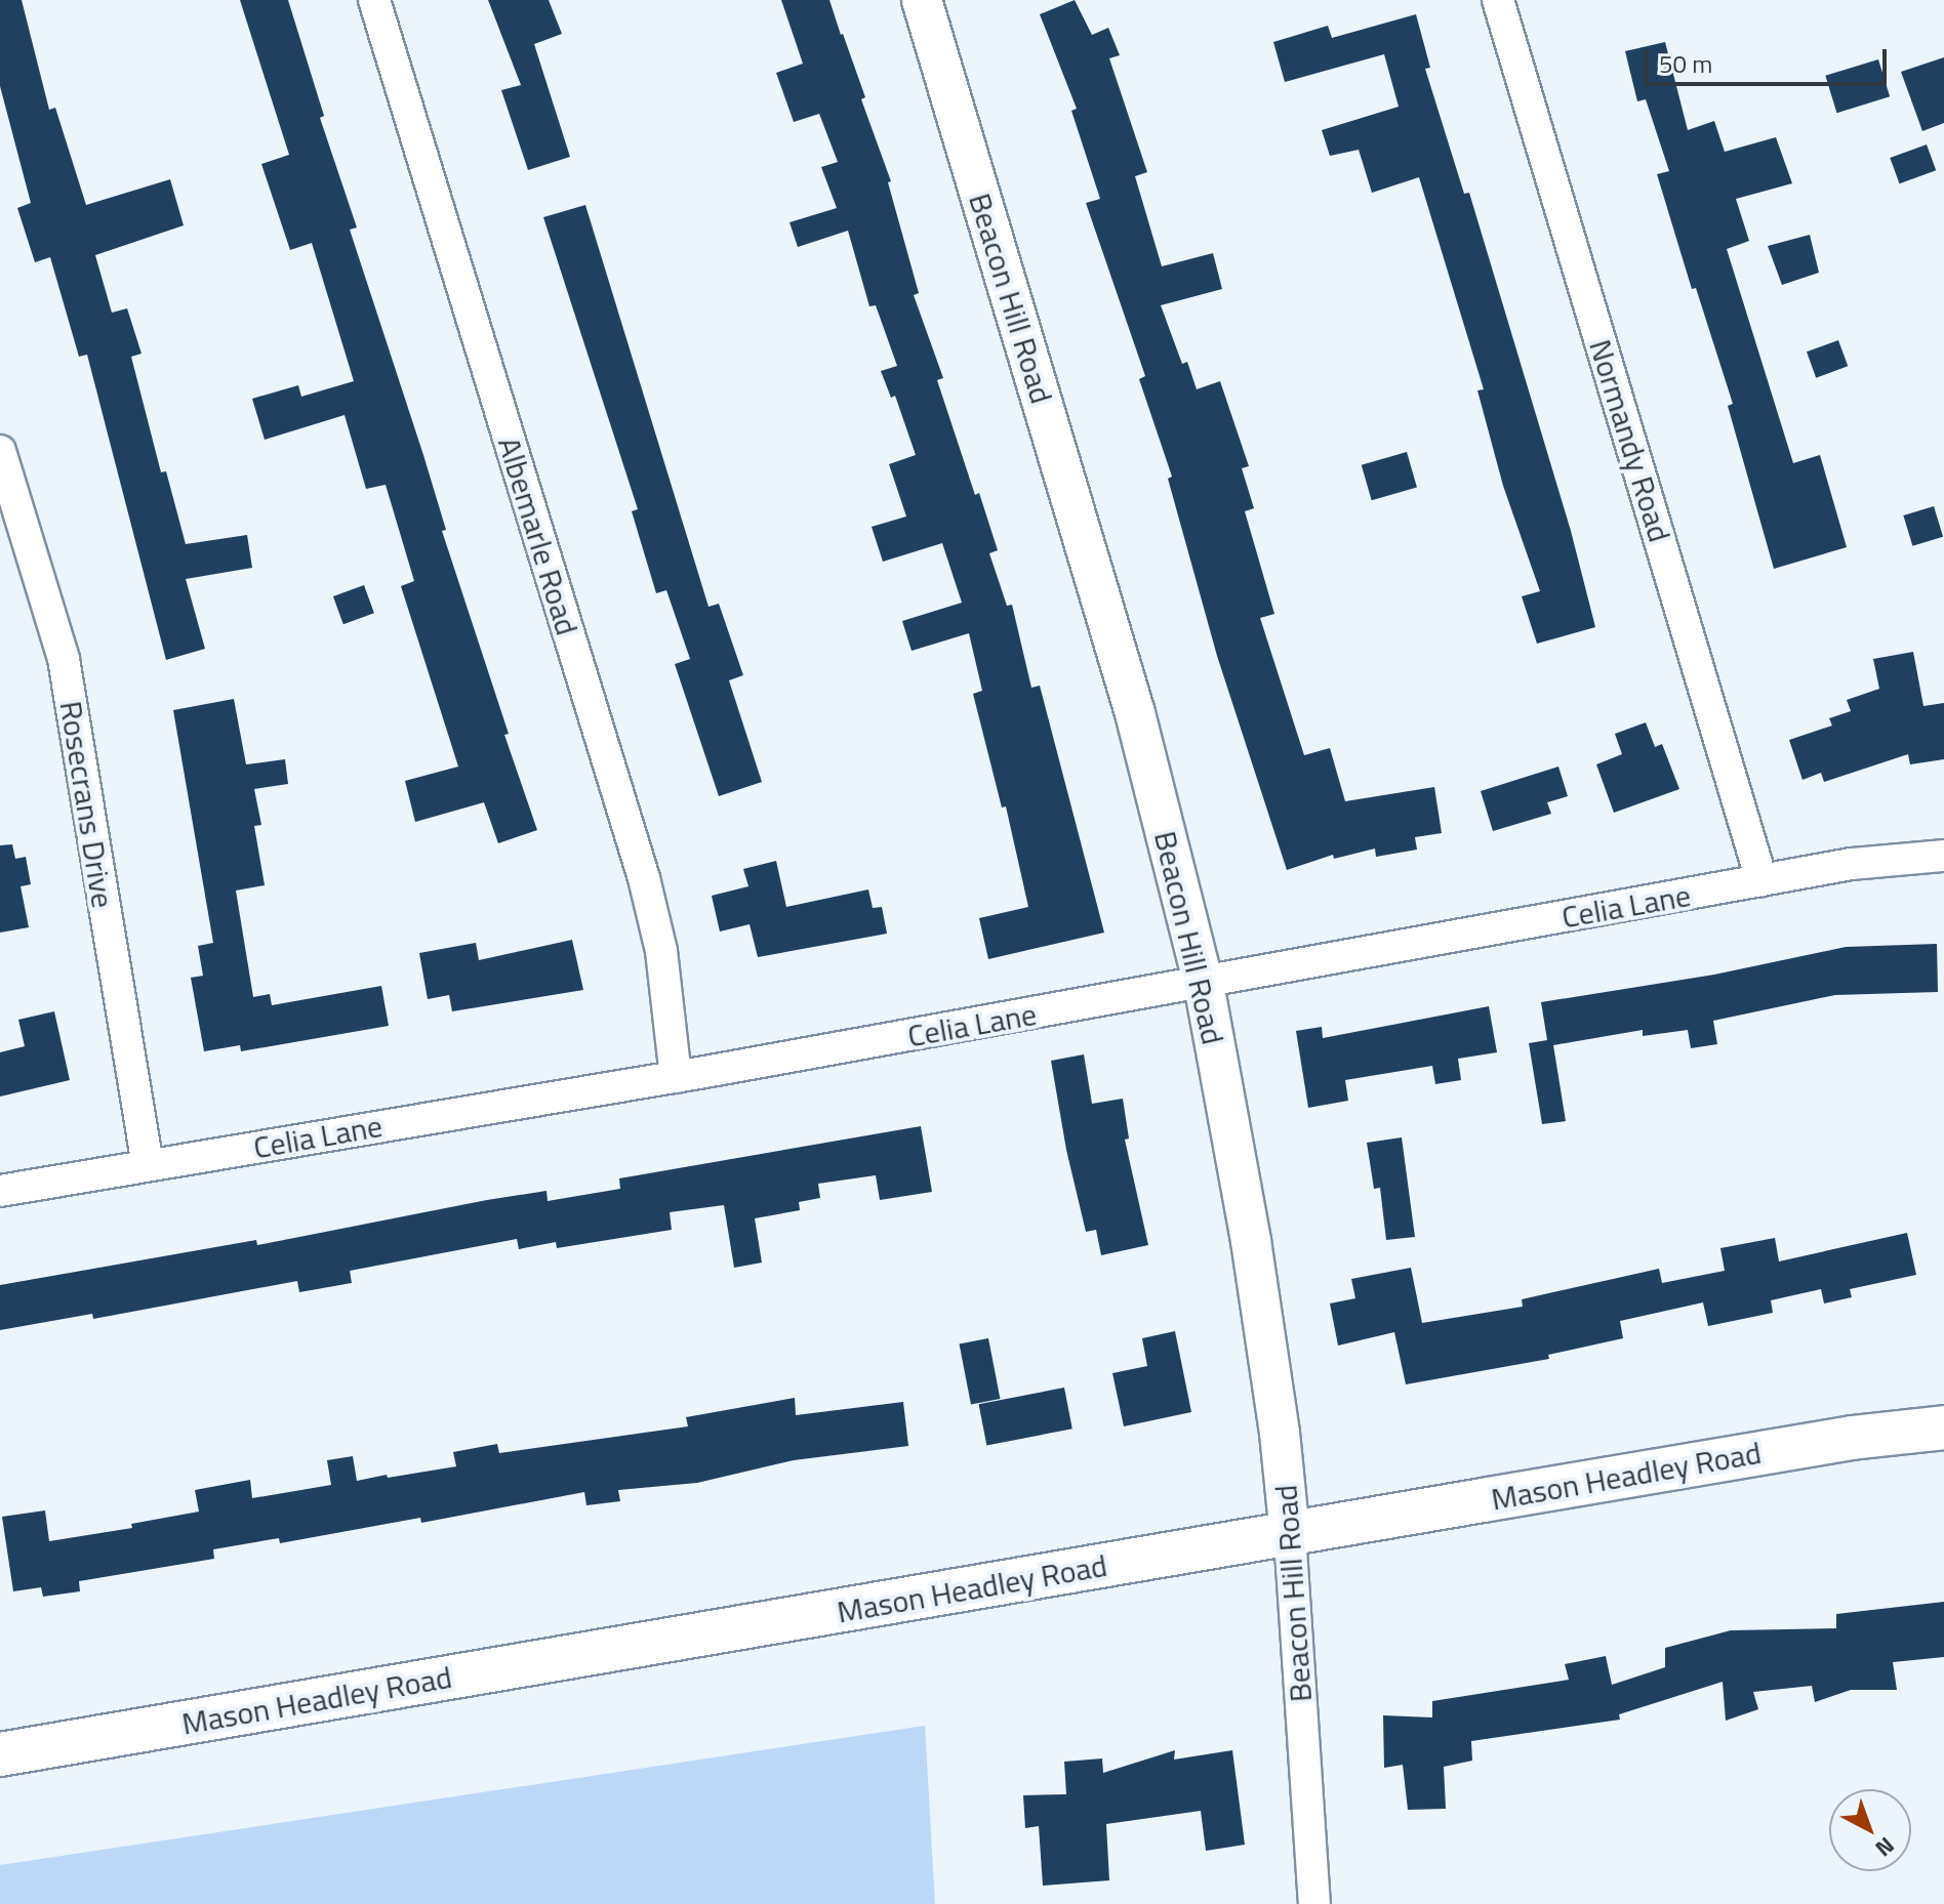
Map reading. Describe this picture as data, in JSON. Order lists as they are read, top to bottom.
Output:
{
  "streets": {
    "main road": ["Mason Headley Road"],
    "street": [
      "Beacon Hill Road",
      "Normandy Road",
      "Albemarle Road",
      "Rosecrans Drive",
      "Celia Lane"
    ]
  },
  "crossings": [
    ["Beacon Hill Road", "Celia Lane"],
    ["Beacon Hill Road", "Mason Headley Road"],
    ["Normandy Road", "Celia Lane"],
    ["Albemarle Road", "Celia Lane"],
    ["Rosecrans Drive", "Celia Lane"]
  ],
  "scale_bar": "50 m",
  "north": "bottom right"
}
